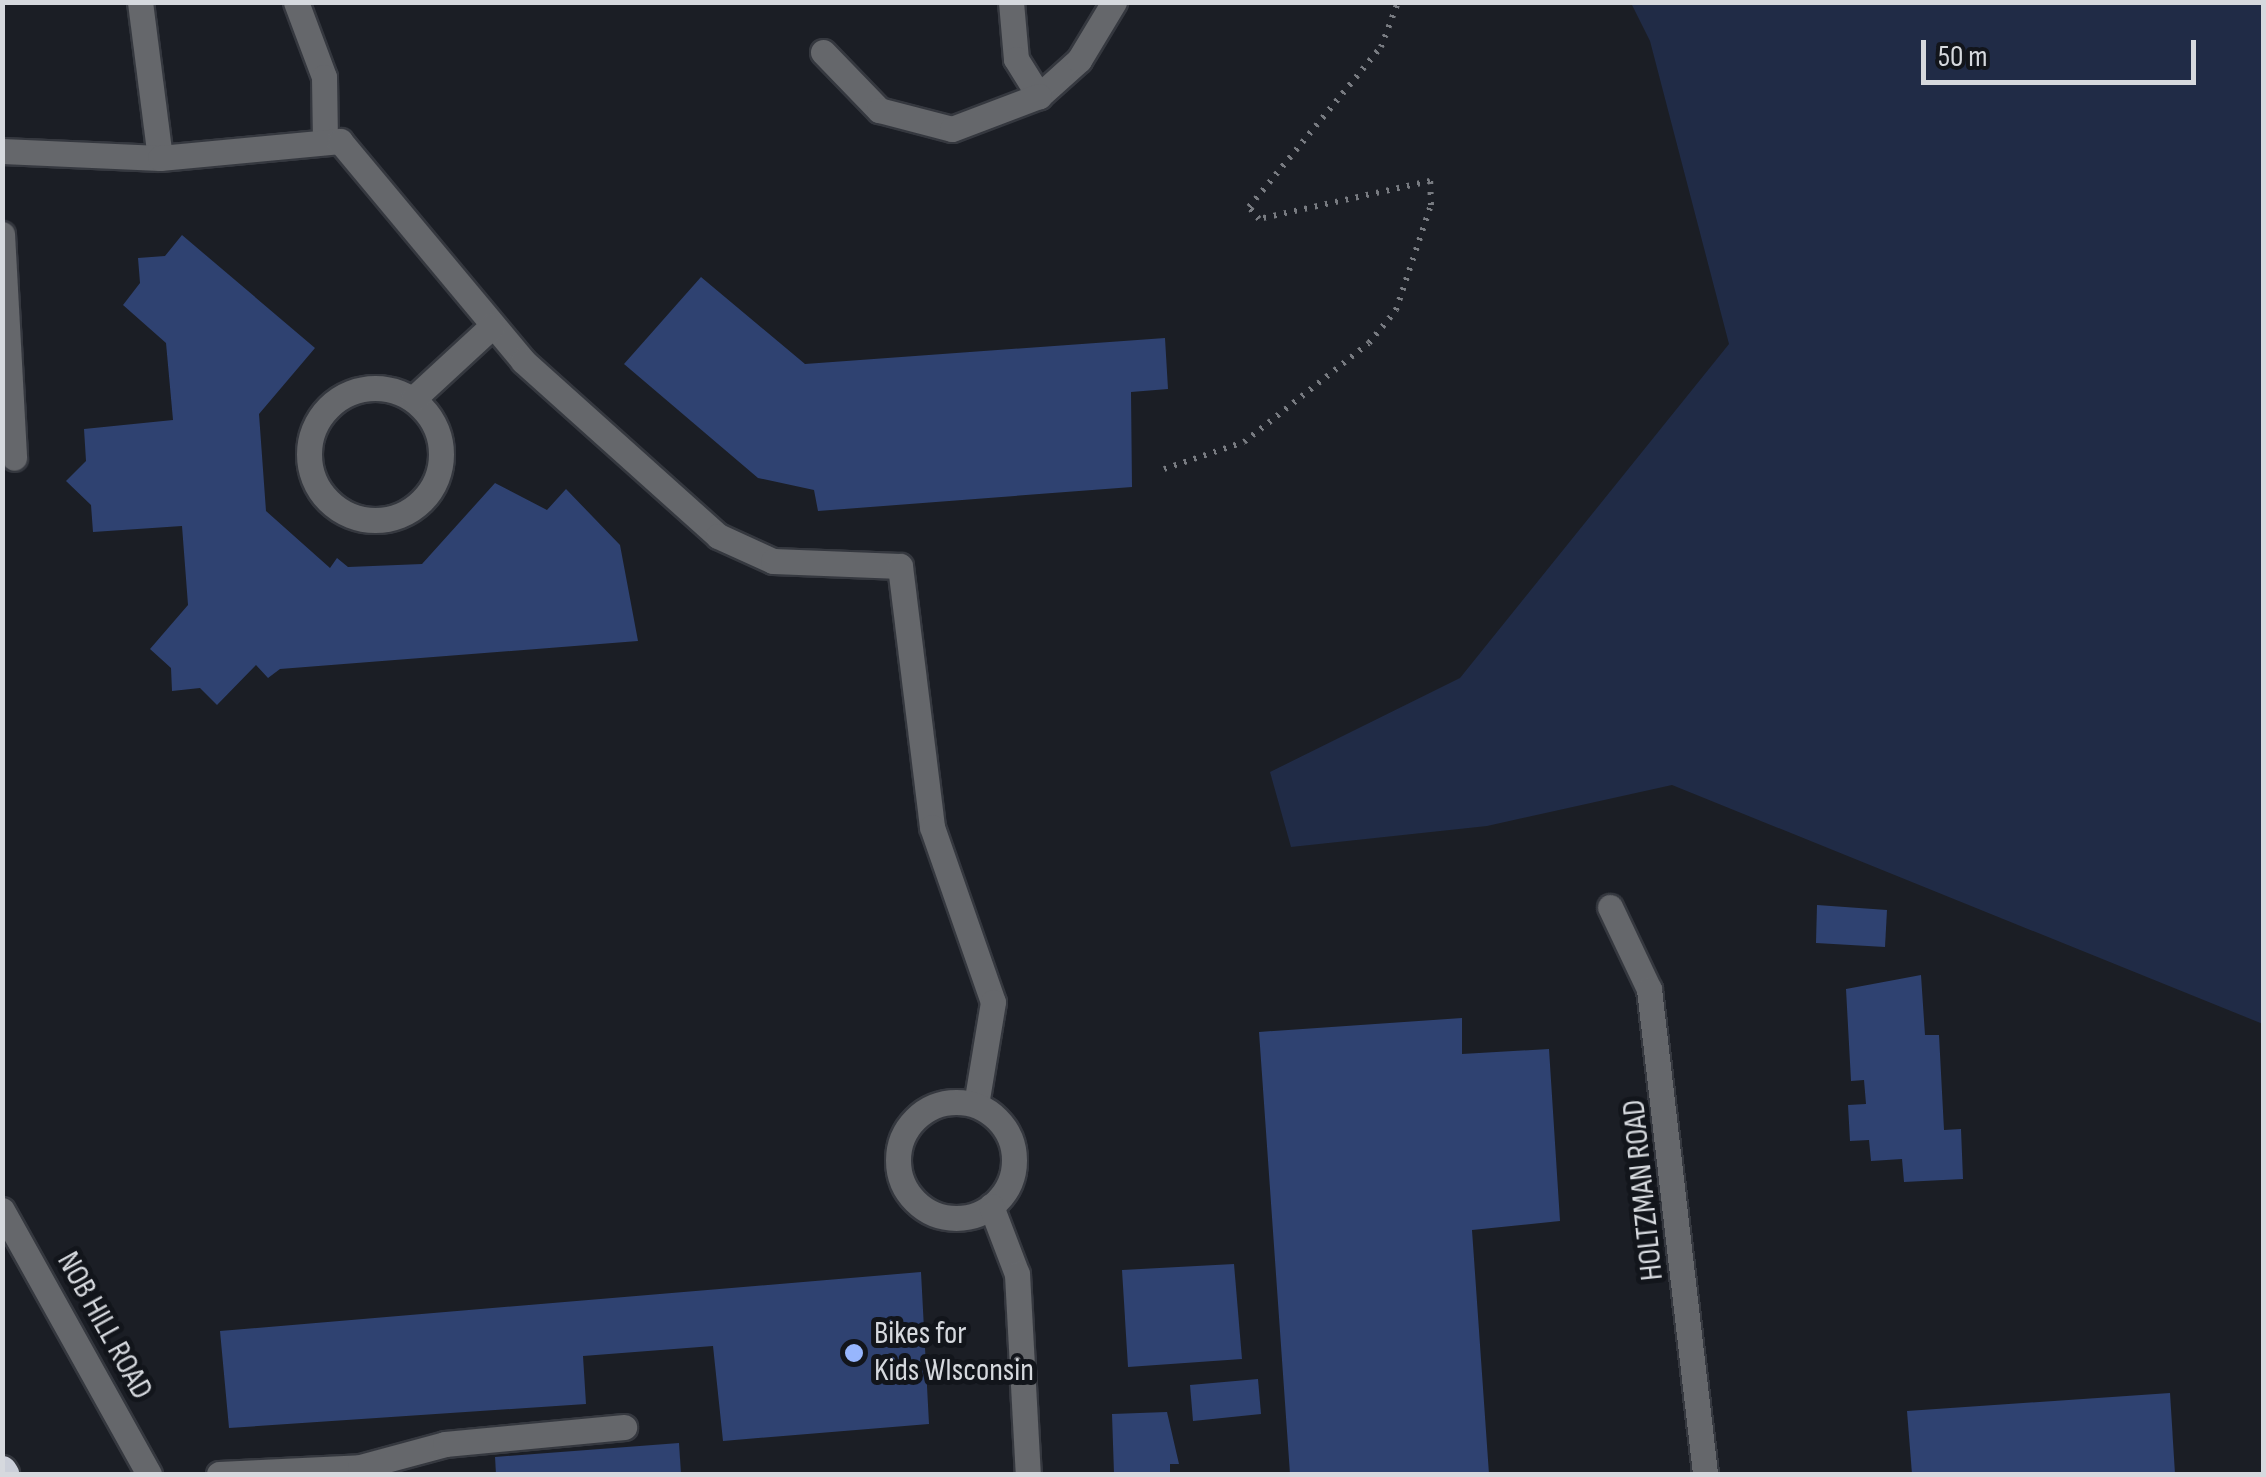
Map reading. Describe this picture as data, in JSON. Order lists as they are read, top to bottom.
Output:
{
  "streets": {
    "street": ["HOLTZMAN ROAD", "NOB HILL ROAD"]
  },
  "places": ["Bikes for Kids WIsconsin"],
  "scale_bar": "50 m"
}
